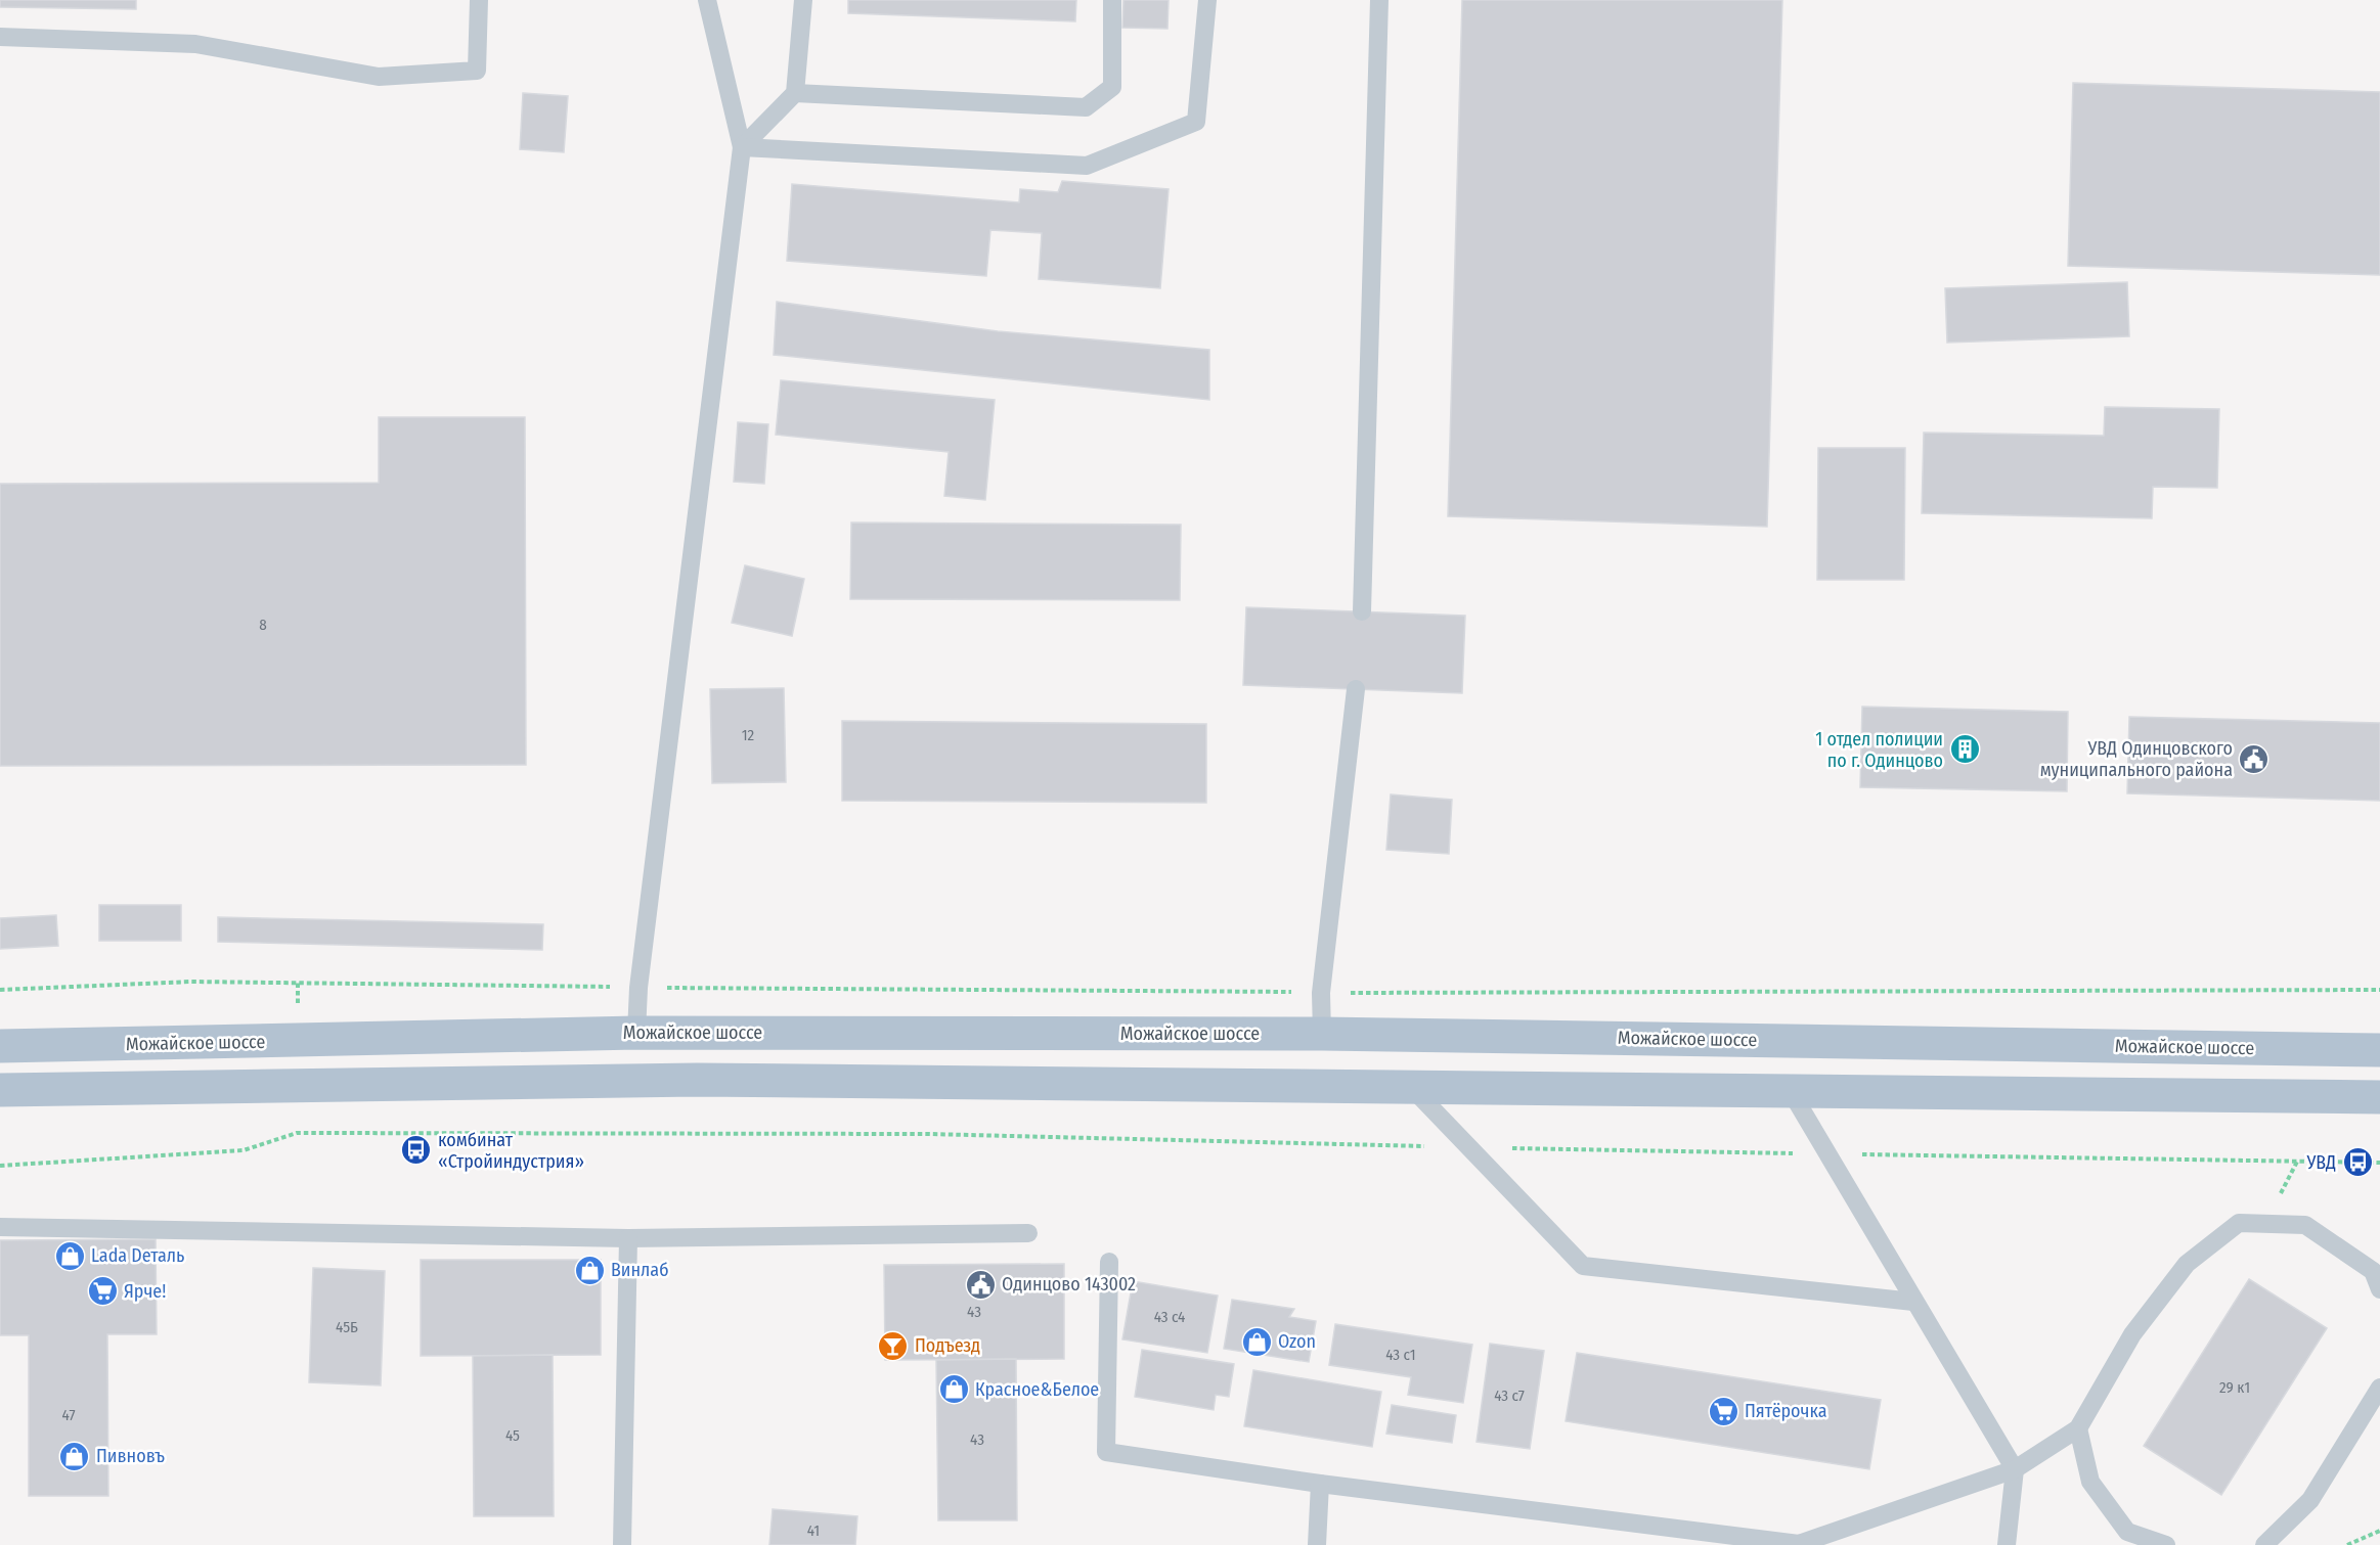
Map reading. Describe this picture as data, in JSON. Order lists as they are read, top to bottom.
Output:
{
  "streets": {
    "main road": ["Можайское шоссе"]
  },
  "places": {
    "building": ["1 отдел полиции по г. Одинцово"],
    "public building": ["УВД Одинцовского муниципального района", "Одинцово 143002"],
    "bus stop": ["комбинат «Стройиндустрия»", "УВД"],
    "shop": [
      "Lada Dеталь",
      "Винлаб",
      "Ozon",
      "Красное&Белое",
      "Пивновъ"
    ],
    "supermarket": ["Ярче!", "Пятёрочка"],
    "bar": ["Подъезд"]
  },
  "house_numbers": [
    "8",
    "12",
    "43",
    "43 с4",
    "45Б",
    "43 с1",
    "29 к1",
    "43 с7",
    "47",
    "45",
    "43",
    "41"
  ]
}
